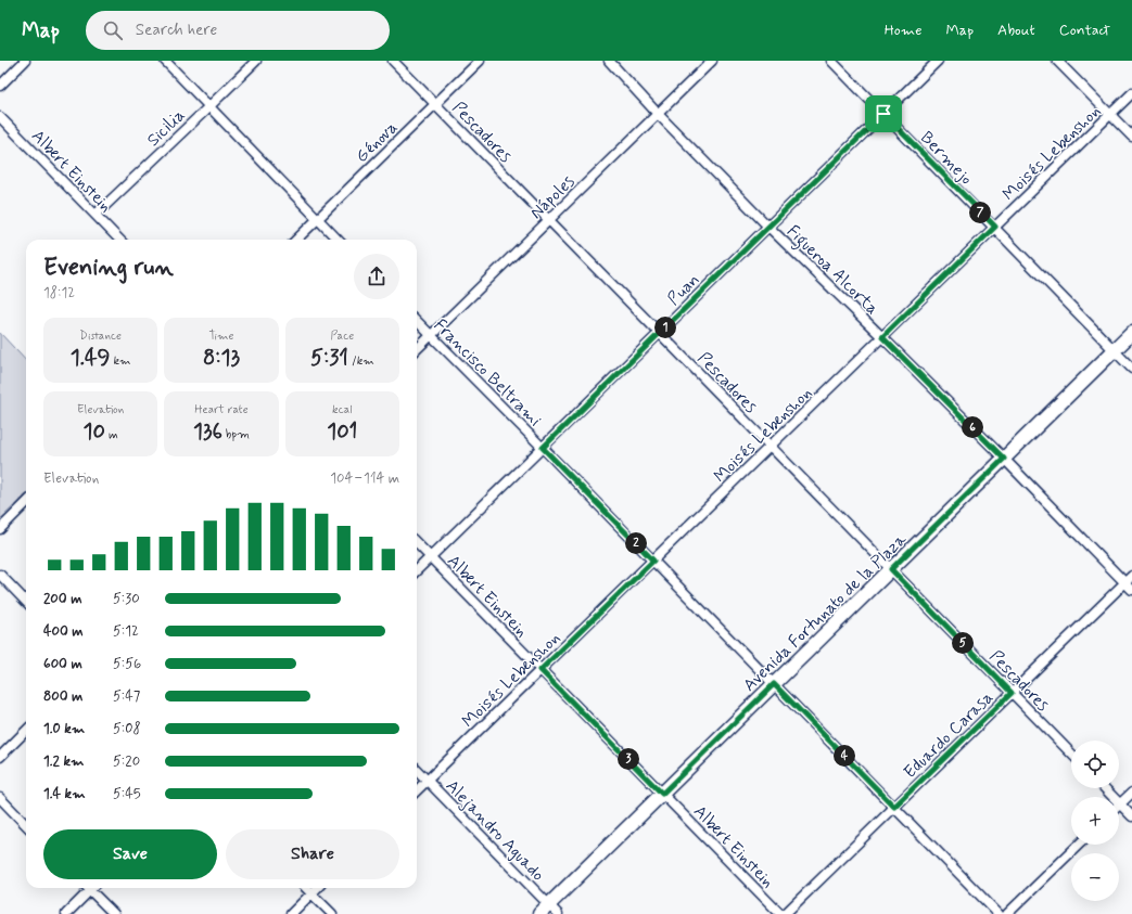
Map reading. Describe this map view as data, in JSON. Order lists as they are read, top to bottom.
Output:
{
  "streets": {
    "main road": ["Avenida Fortunato de la Plaza"],
    "street": [
      "Sicilia",
      "Pescadores",
      "Génova",
      "Moisés Lebenshon",
      "Bermejo",
      "Albert Einstein",
      "Nápoles",
      "Figueroa Alcorta",
      "Puan",
      "Francisco Beltrami",
      "Eduardo Carasa",
      "Alejandro Aguado"
    ]
  },
  "crossings": [
    ["Sicilia", "Albert Einstein"],
    ["Pescadores", "Génova"],
    ["Pescadores", "Moisés Lebenshon"],
    ["Pescadores", "Nápoles"],
    ["Pescadores", "Puan"],
    ["Pescadores", "Avenida Fortunato de la Plaza"],
    ["Pescadores", "Eduardo Carasa"],
    ["Moisés Lebenshon", "Bermejo"],
    ["Moisés Lebenshon", "Albert Einstein"],
    ["Moisés Lebenshon", "Figueroa Alcorta"],
    ["Moisés Lebenshon", "Francisco Beltrami"],
    ["Moisés Lebenshon", "Alejandro Aguado"],
    ["Bermejo", "Puan"],
    ["Bermejo", "Avenida Fortunato de la Plaza"],
    ["Albert Einstein", "Puan"],
    ["Albert Einstein", "Avenida Fortunato de la Plaza"],
    ["Nápoles", "Figueroa Alcorta"],
    ["Nápoles", "Francisco Beltrami"],
    ["Figueroa Alcorta", "Puan"],
    ["Figueroa Alcorta", "Avenida Fortunato de la Plaza"],
    ["Figueroa Alcorta", "Eduardo Carasa"],
    ["Puan", "Francisco Beltrami"],
    ["Francisco Beltrami", "Avenida Fortunato de la Plaza"],
    ["Francisco Beltrami", "Eduardo Carasa"],
    ["Avenida Fortunato de la Plaza", "Alejandro Aguado"]
  ],
  "page": {
    "header": "Map",
    "search": "Search here",
    "nav": [
      "Home",
      "Map",
      "About",
      "Contact"
    ],
    "pins": [
      "7",
      "1",
      "6",
      "2",
      "5",
      "4",
      "3"
    ],
    "heading": ["Evening run", "18:12"],
    "stats": [
      ["Distance", "1.49 km"],
      ["Time", "8:13"],
      ["Pace", "5:31 /km"],
      ["Elevation", "10 m"],
      ["Heart rate", "136 bpm"],
      ["kcal", "101"]
    ],
    "chart": ["Elevation", "104–114 m"],
    "list": [
      {
        "name": "200 m",
        "note": "5:30"
      },
      {
        "name": "400 m",
        "note": "5:12"
      },
      {
        "name": "600 m",
        "note": "5:56"
      },
      {
        "name": "800 m",
        "note": "5:47"
      },
      {
        "name": "1.0 km",
        "note": "5:08"
      },
      {
        "name": "1.2 km",
        "note": "5:20"
      },
      {
        "name": "1.4 km",
        "note": "5:45"
      }
    ],
    "map_buttons": ["+", "−"],
    "buttons": ["Save", "Share"]
  }
}
